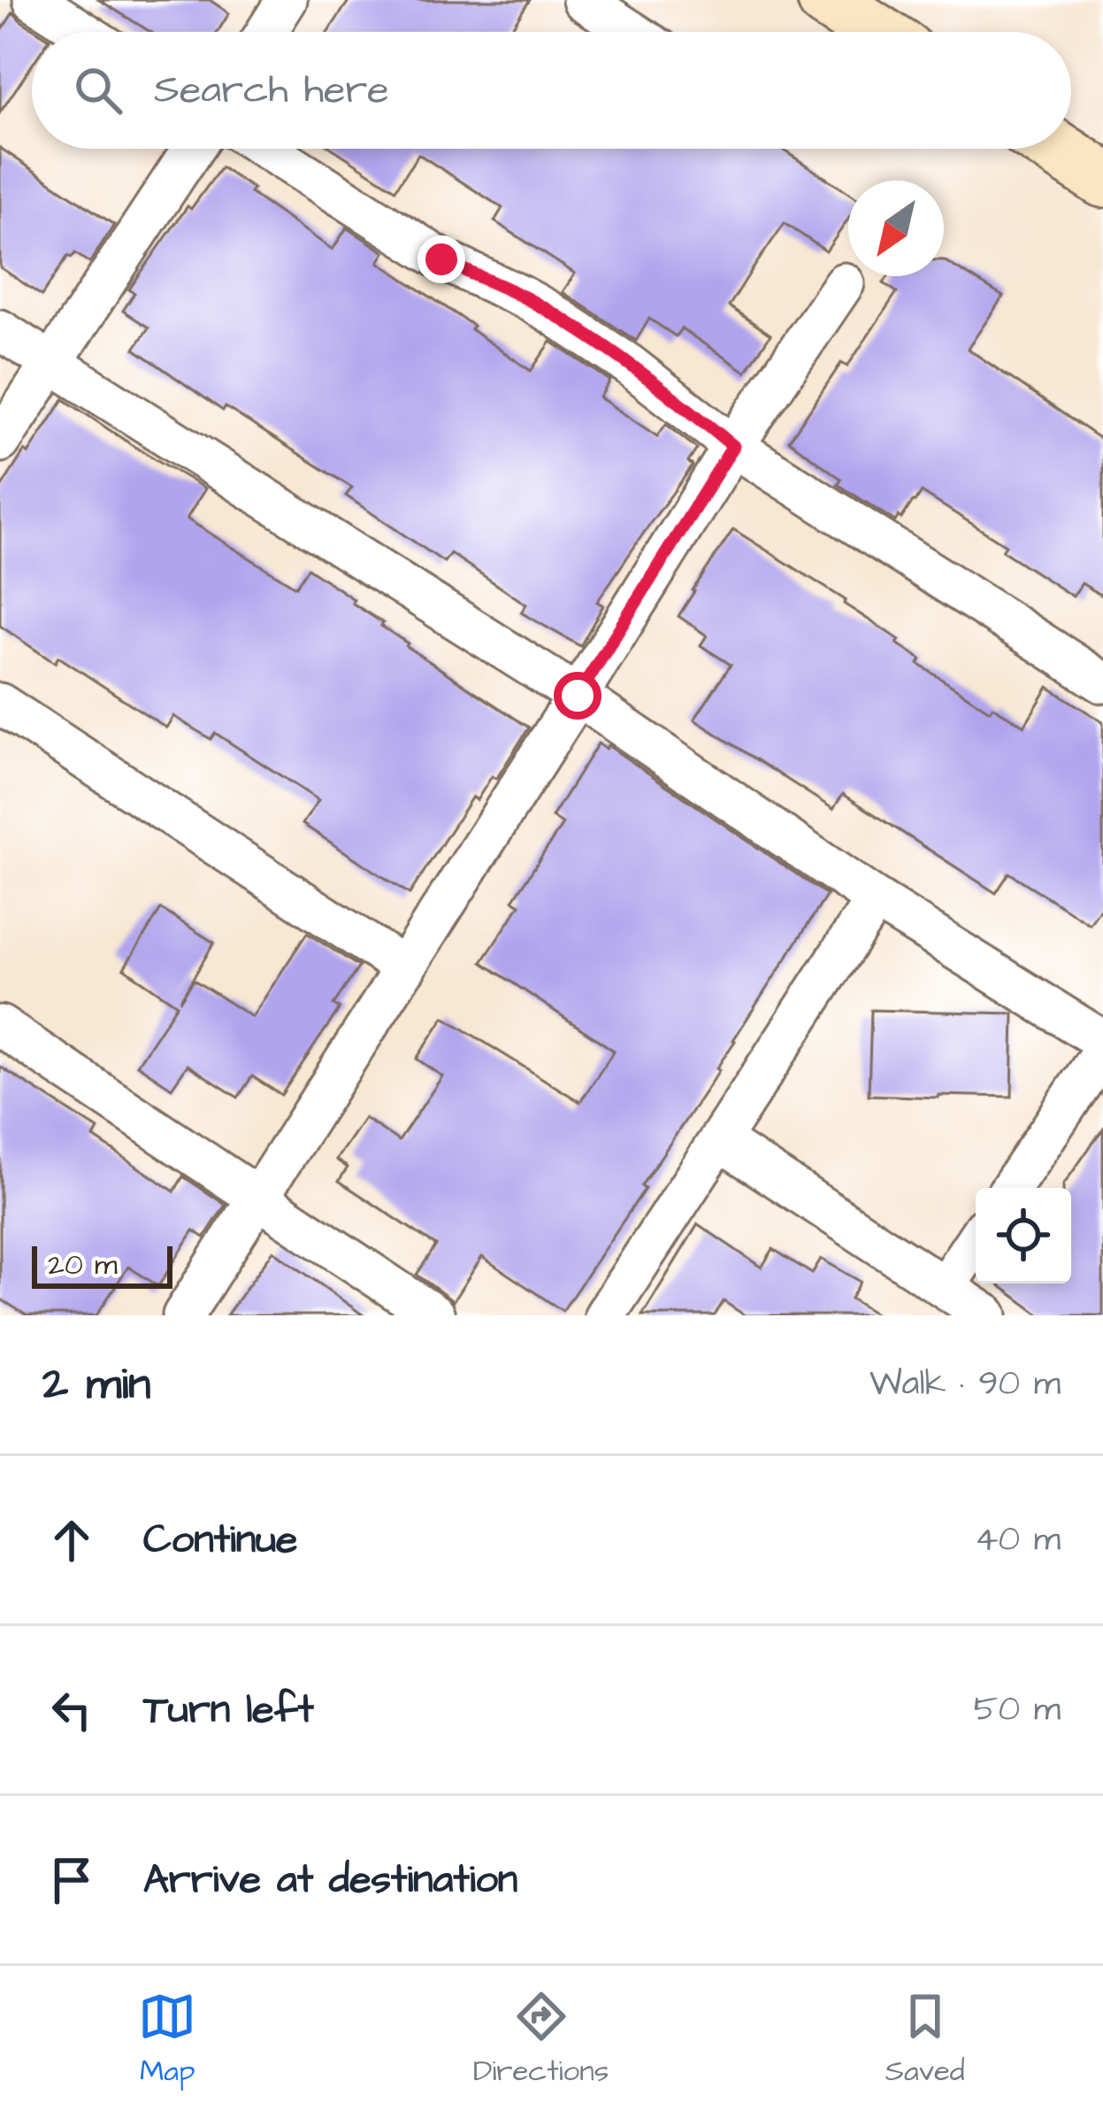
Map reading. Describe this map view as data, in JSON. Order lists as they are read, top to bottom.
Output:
{
  "scale_bar": "20 m",
  "north": "bottom left",
  "page": {
    "search": "Search here",
    "scale": "20 m",
    "heading": ["2 min", "Walk · 90 m"],
    "list": [
      ["Continue", "40 m"],
      ["Turn left", "50 m"],
      "Arrive at destination"
    ],
    "nav": ["Map", "Directions", "Saved"]
  }
}
